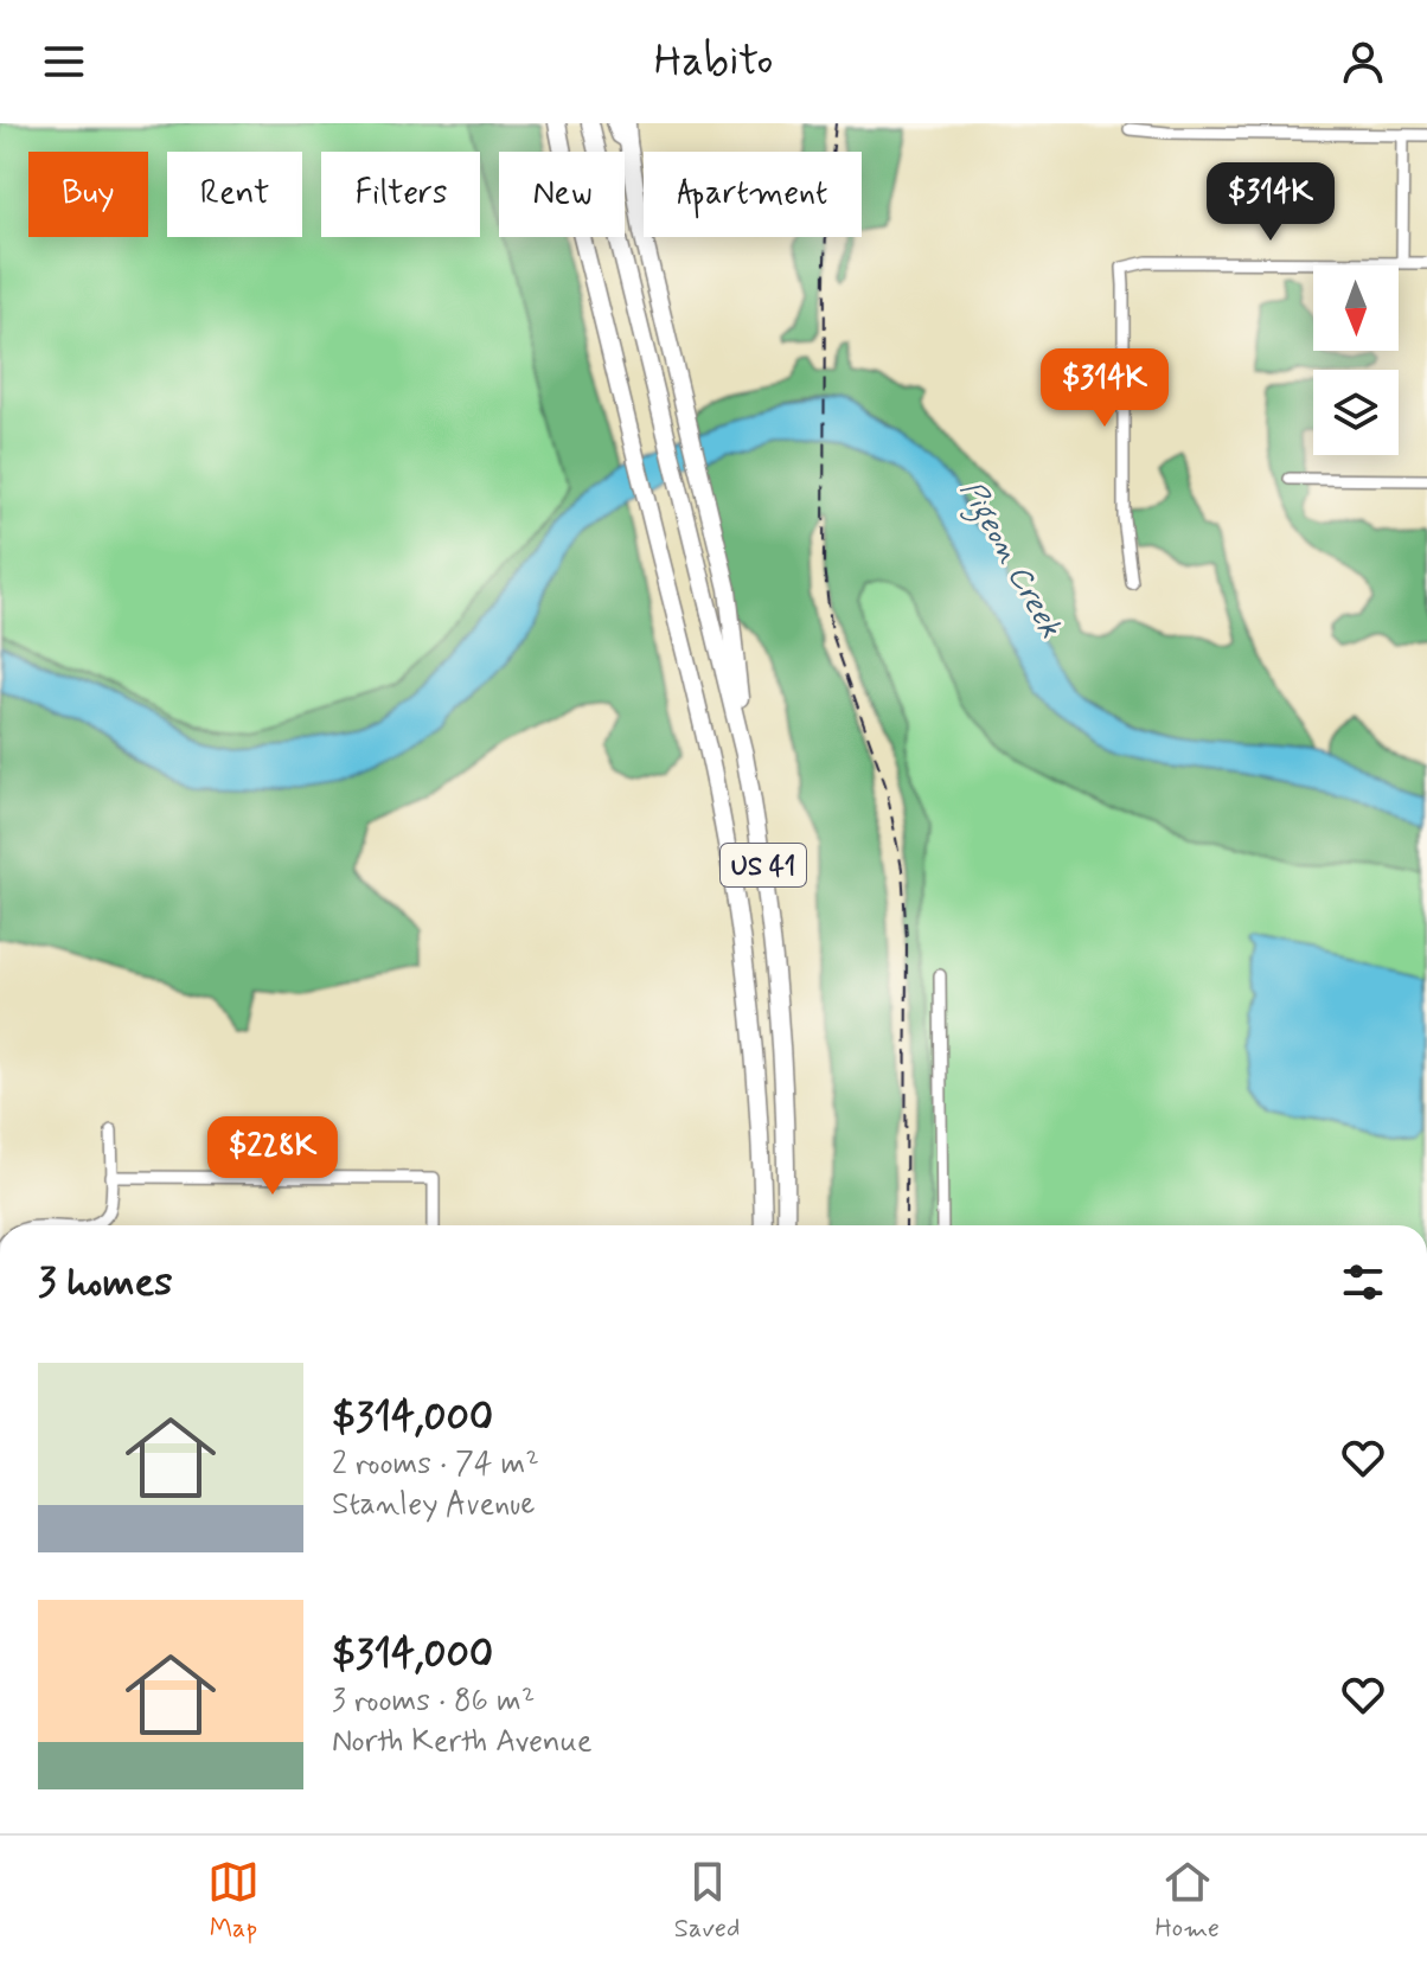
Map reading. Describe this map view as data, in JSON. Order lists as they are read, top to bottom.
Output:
{
  "streets": {
    "main road": ["US 41"]
  },
  "water": ["Pigeon Creek"],
  "north": "bottom",
  "page": {
    "header": "Habito",
    "chip": [
      "Buy",
      "Rent",
      "Filters",
      "New",
      "Apartment"
    ],
    "price": ["$314K", "$314K", "$228K"],
    "heading": "3 homes",
    "list": [
      {
        "name": "$314,000",
        "note": "2 rooms · 74 m² · Stanley Avenue"
      },
      {
        "name": "$314,000",
        "note": "3 rooms · 86 m² · North Kerth Avenue"
      }
    ],
    "tabs": ["Map", "Saved", "Home"]
  }
}
